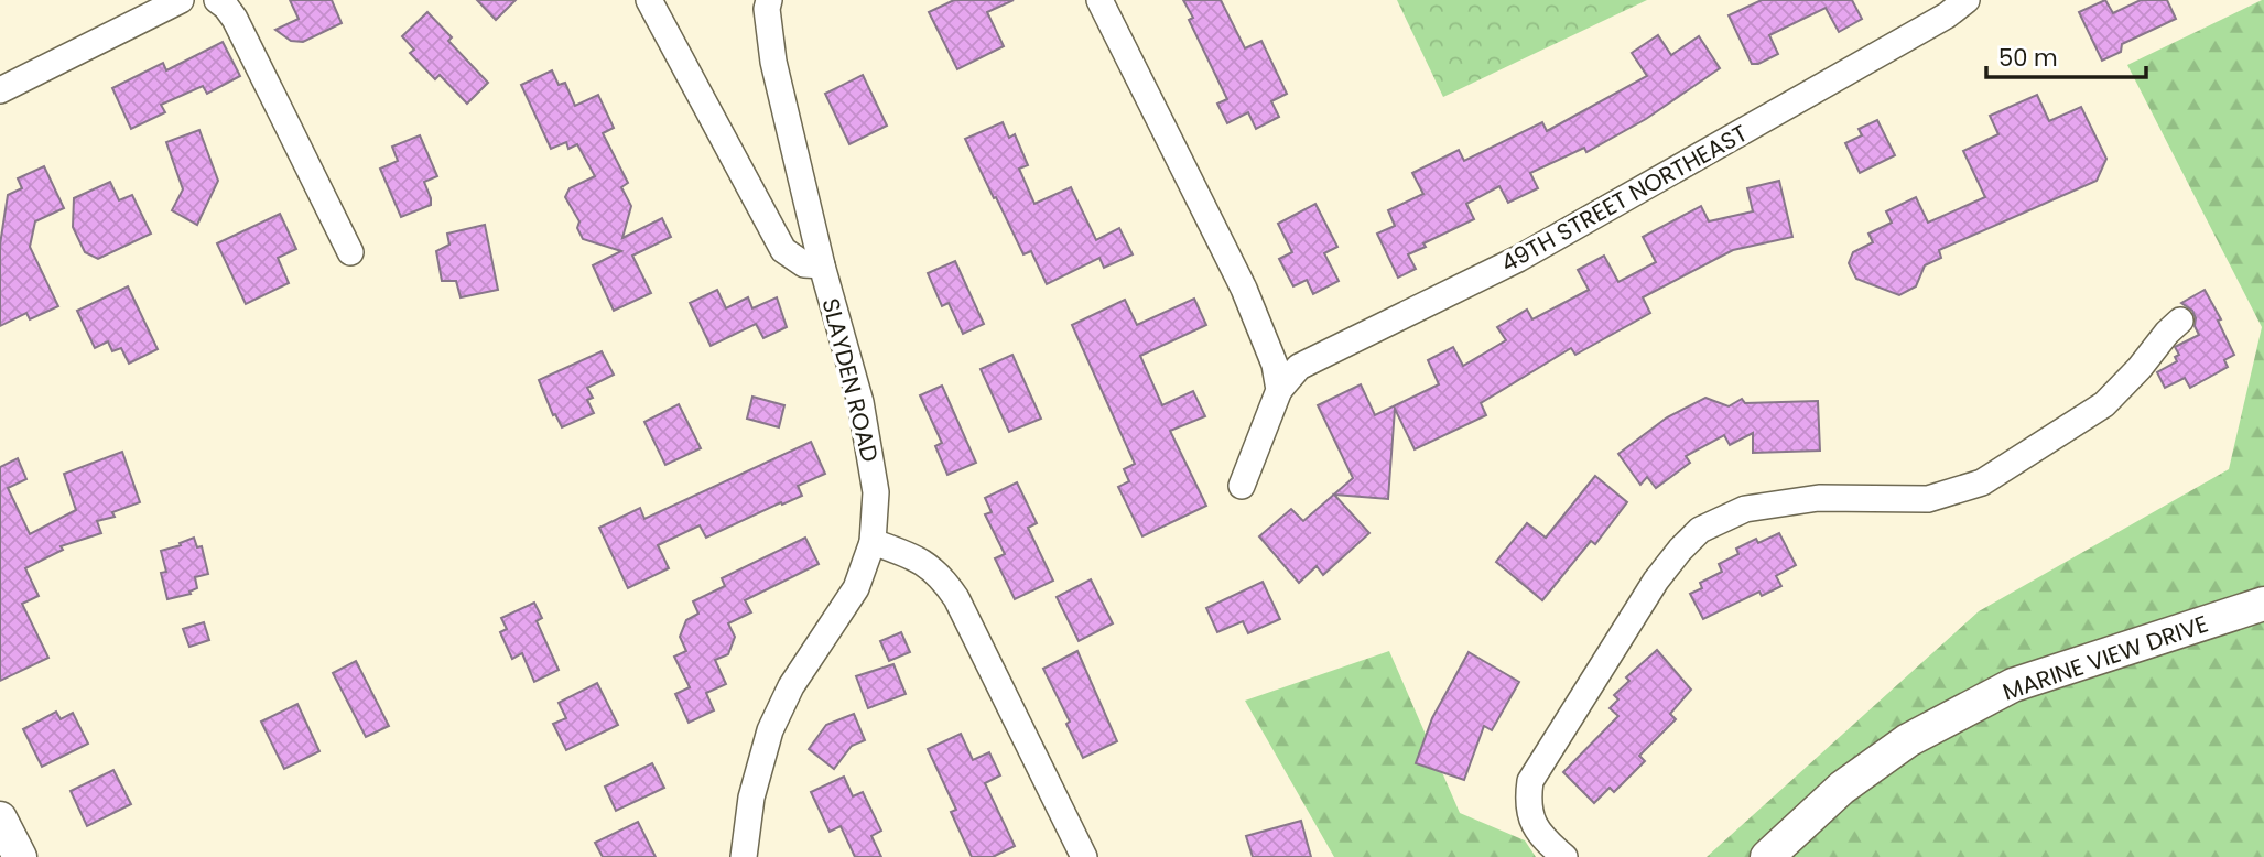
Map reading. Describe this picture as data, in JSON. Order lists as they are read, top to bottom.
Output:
{
  "streets": {
    "main road": ["MARINE VIEW DRIVE"],
    "street": ["49TH STREET NORTHEAST", "SLAYDEN ROAD"]
  },
  "scale_bar": "50 m"
}
